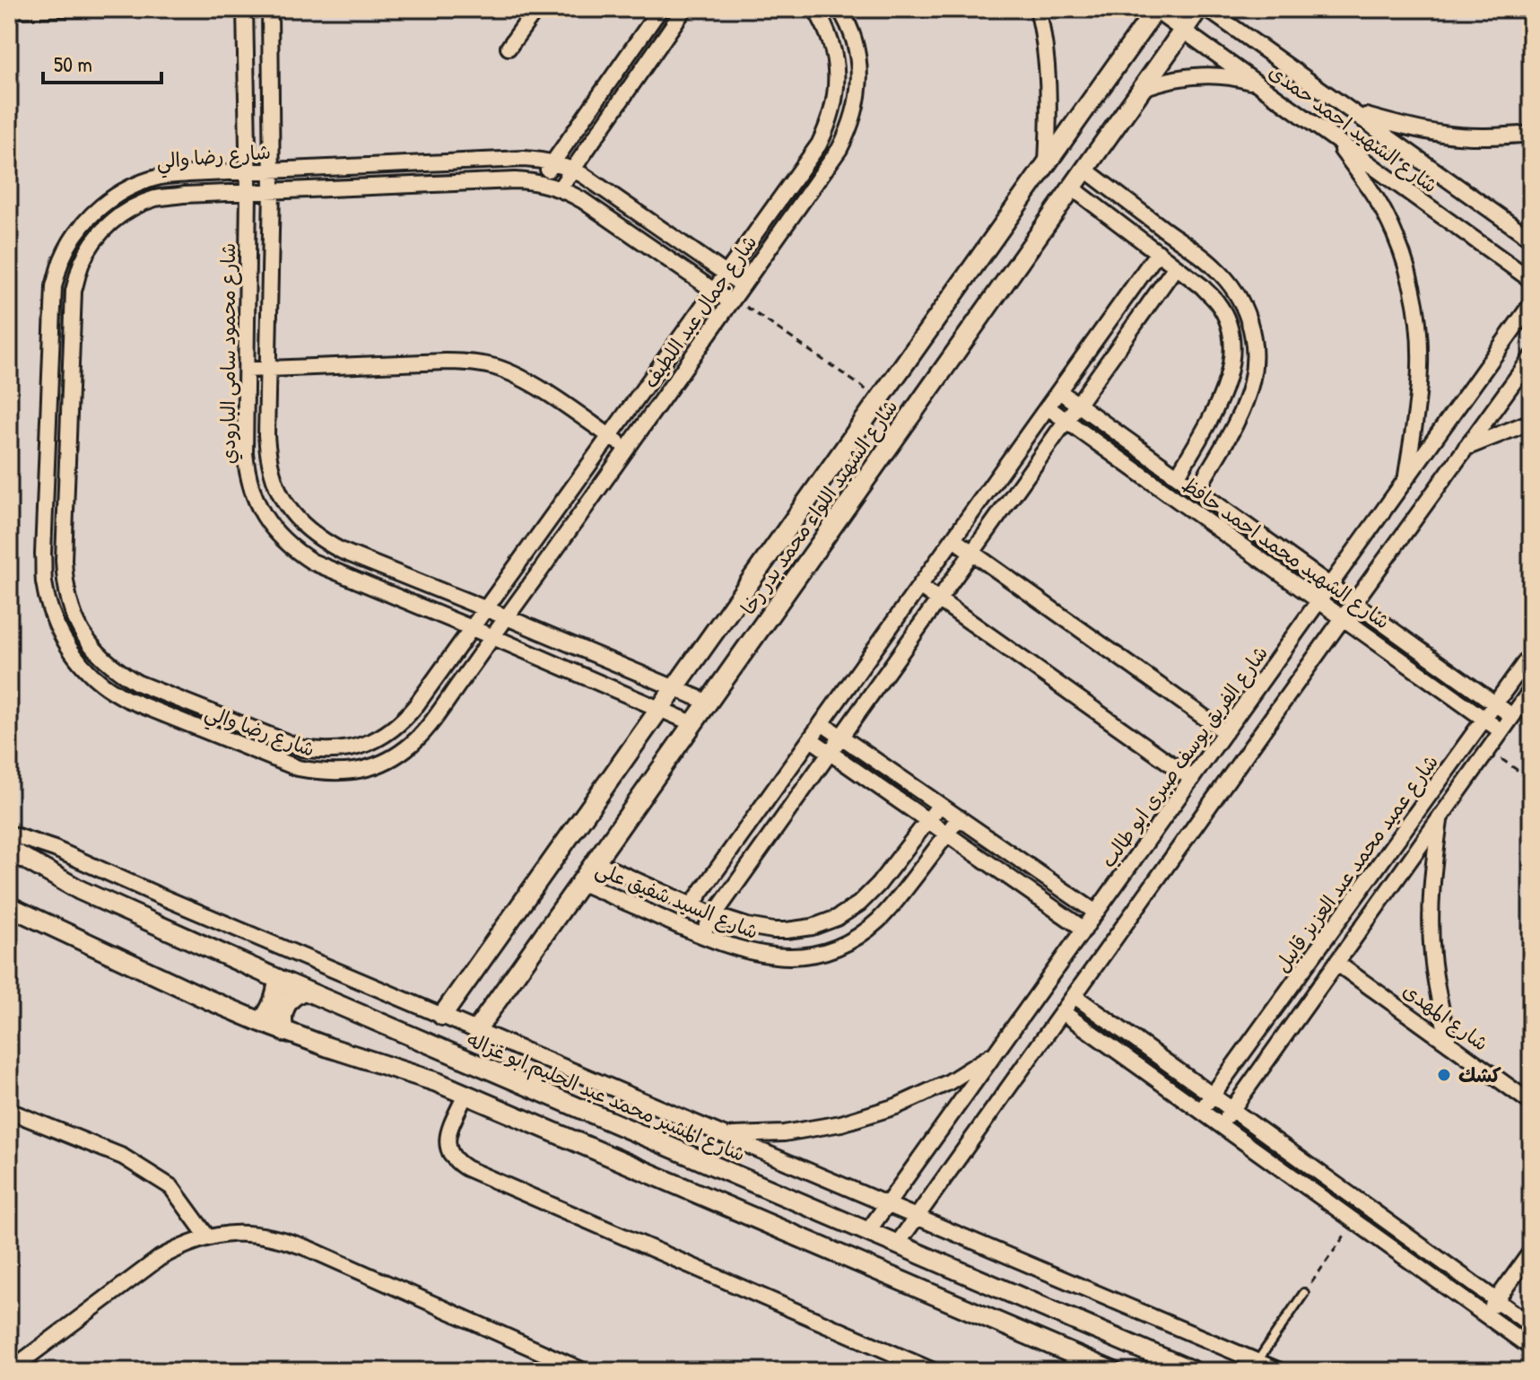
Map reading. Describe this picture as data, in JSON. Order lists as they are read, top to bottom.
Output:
{
  "streets": {
    "street": [
      "شارع الشهيد احمد حمدى",
      "شارع رضا والي",
      "شارع جمال عبد اللطيف",
      "شارع محمود سامى البارودي",
      "شارع الشهيد اللواء محمد بدر رخا",
      "شارع الشهيد محمد احمد حافظ",
      "شارع الفريق يوسف صبرى ابو طالب",
      "شارع عميد محمد عبد العزيز قابيل",
      "شارع السيد شفيق على",
      "شارع المهدى",
      "شارع المشير محمد عبد الحليم ابو غزاله"
    ]
  },
  "crossings": [
    ["شارع الشهيد احمد حمدى", "شارع الشهيد اللواء محمد بدر رخا"],
    ["شارع رضا والي", "شارع جمال عبد اللطيف"],
    ["شارع رضا والي", "شارع محمود سامى البارودي"],
    ["شارع جمال عبد اللطيف", "شارع محمود سامى البارودي"],
    ["شارع محمود سامى البارودي", "شارع الشهيد اللواء محمد بدر رخا"],
    ["شارع الشهيد اللواء محمد بدر رخا", "شارع السيد شفيق على"],
    ["شارع الشهيد محمد احمد حافظ", "شارع الفريق يوسف صبرى ابو طالب"],
    ["شارع الشهيد محمد احمد حافظ", "شارع عميد محمد عبد العزيز قابيل"],
    ["شارع الفريق يوسف صبرى ابو طالب", "شارع المشير محمد عبد الحليم ابو غزاله"],
    ["شارع عميد محمد عبد العزيز قابيل", "شارع المهدى"]
  ],
  "places": ["كشك"],
  "scale_bar": "50 m"
}
